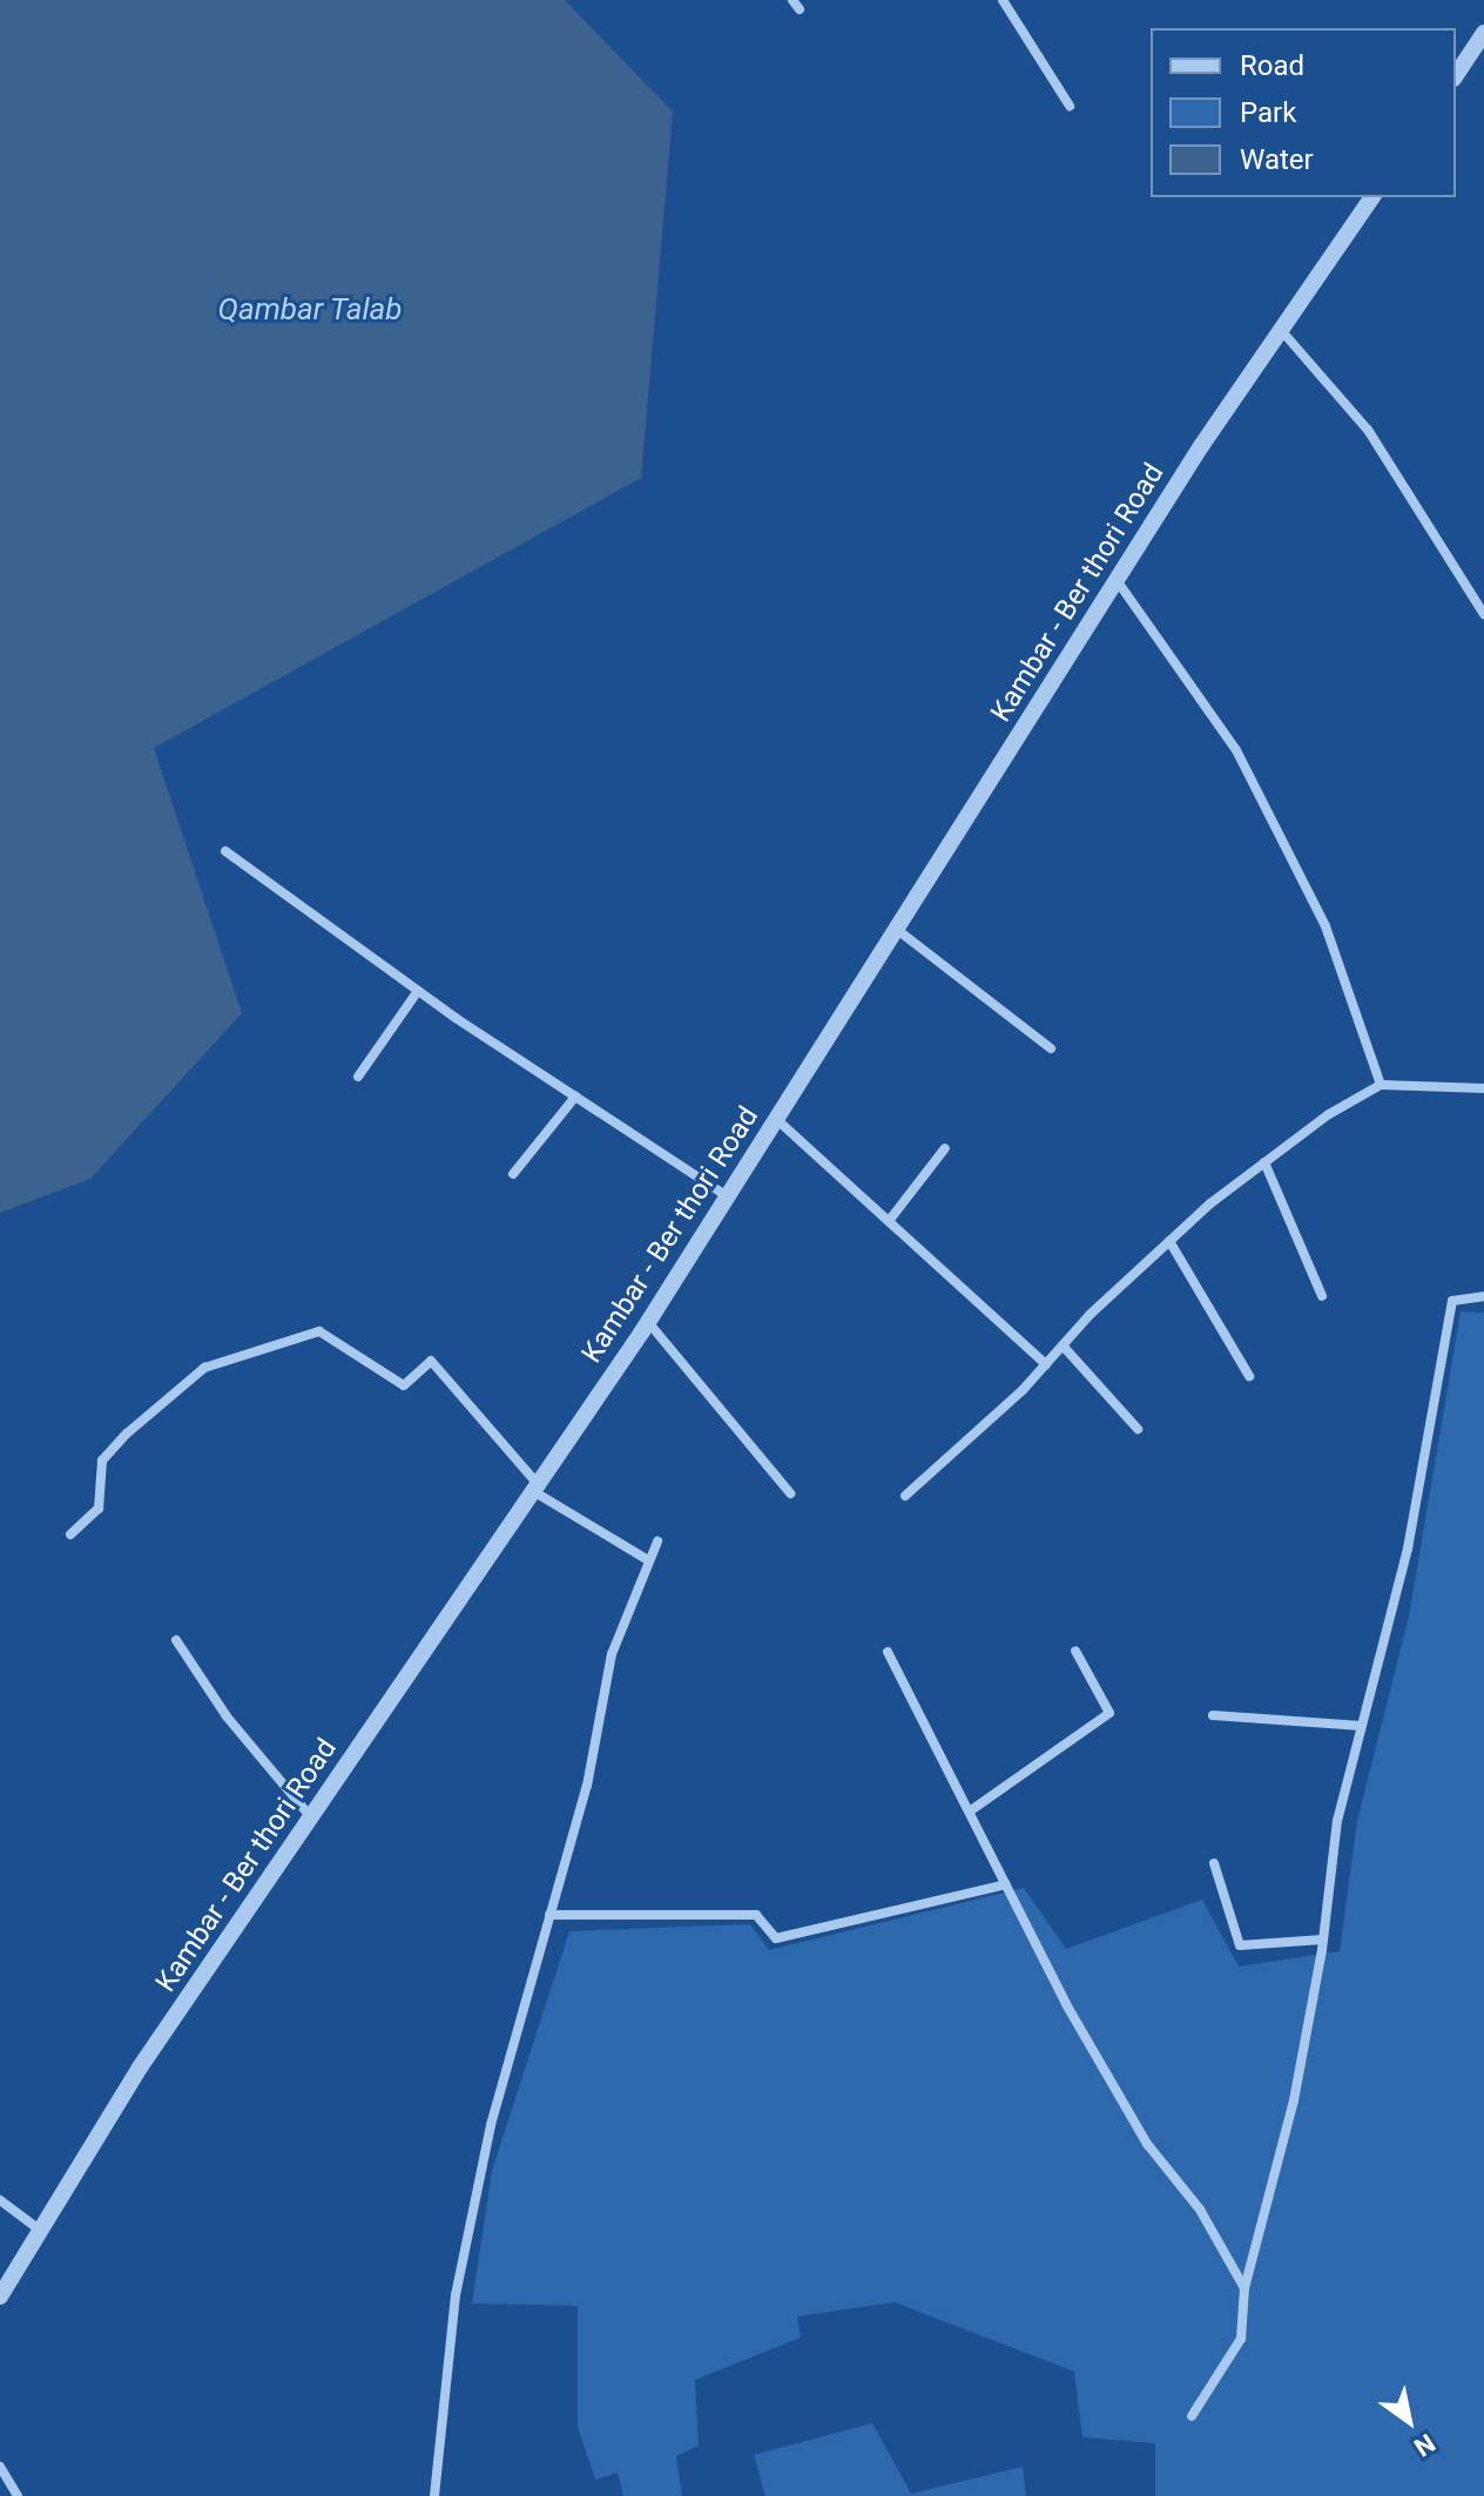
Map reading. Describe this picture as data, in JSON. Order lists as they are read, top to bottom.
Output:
{
  "streets": {
    "street": ["Kambar - Ber thori Road"]
  },
  "water": ["Qambar Talab"],
  "legend": ["Road", "Park", "Water"],
  "north": "bottom right"
}
